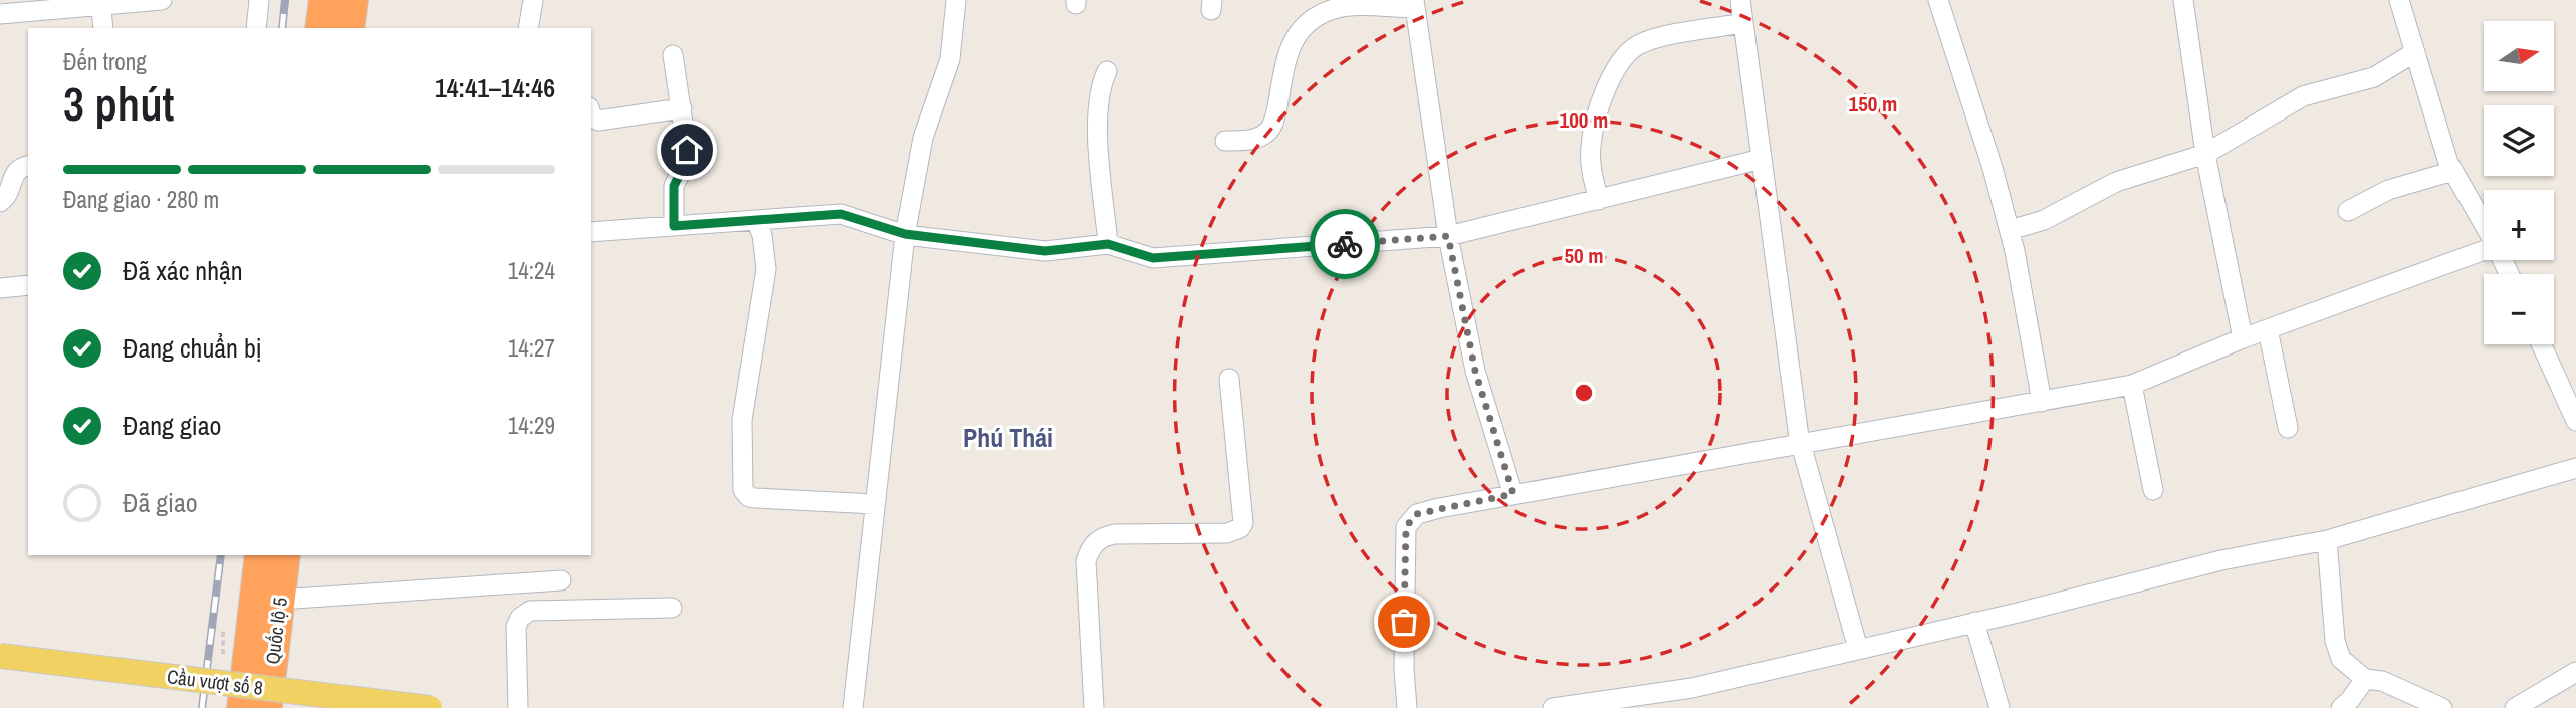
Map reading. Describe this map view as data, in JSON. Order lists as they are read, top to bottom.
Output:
{
  "streets": {
    "highway": ["Quốc lộ 5"],
    "main road": ["Cầu vượt số 8"]
  },
  "districts": ["Phú Thái"],
  "north": "right",
  "page": {
    "map_buttons": ["+", "−"],
    "heading": ["3 phút", "Đến trong", "14:41–14:46"],
    "bar": "Đang giao · 280 m",
    "list": [
      ["Đã xác nhận", "14:24"],
      ["Đang chuẩn bị", "14:27"],
      ["Đang giao", "14:29"],
      "Đã giao"
    ]
  },
  "rings": ["150 m", "100 m", "50 m"]
}
